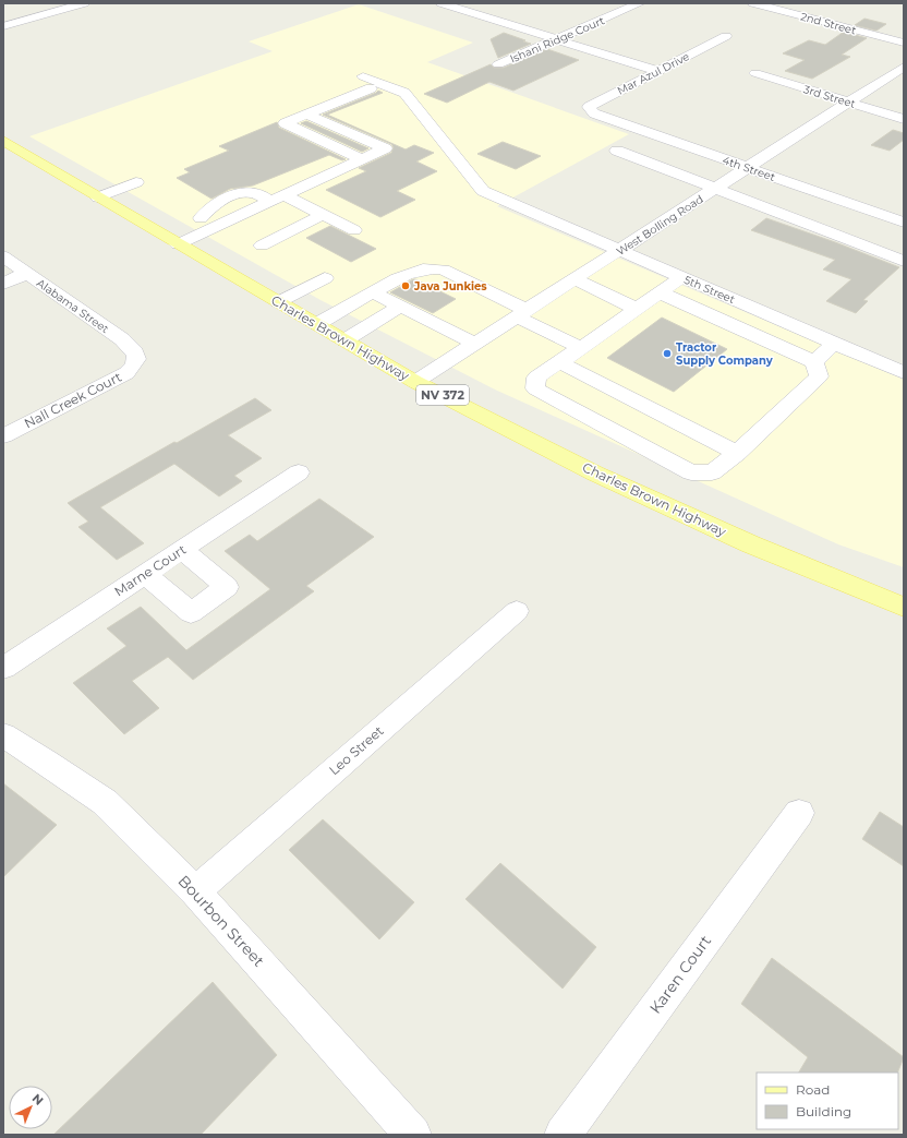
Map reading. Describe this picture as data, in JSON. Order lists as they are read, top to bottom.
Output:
{
  "streets": {
    "main road": ["Charles Brown Highway", "NV 372"],
    "street": [
      "2nd Street",
      "Ishani Ridge Court",
      "Mar Azul Drive",
      "3rd Street",
      "4th Street",
      "West Bolling Road",
      "5th Street",
      "Alabama Street",
      "Nall Creek Court",
      "Marne Court",
      "Leo Street",
      "Bourbon Street",
      "Karen Court"
    ]
  },
  "crossings": [
    ["Mar Azul Drive", "4th Street"],
    ["3rd Street", "West Bolling Road"],
    ["4th Street", "West Bolling Road"],
    ["West Bolling Road", "5th Street"],
    ["West Bolling Road", "Charles Brown Highway"],
    ["Alabama Street", "Nall Creek Court"],
    ["Leo Street", "Bourbon Street"]
  ],
  "places": ["Java Junkies", "Tractor Supply Company"],
  "legend": ["Road", "Building"],
  "north": "top right"
}
